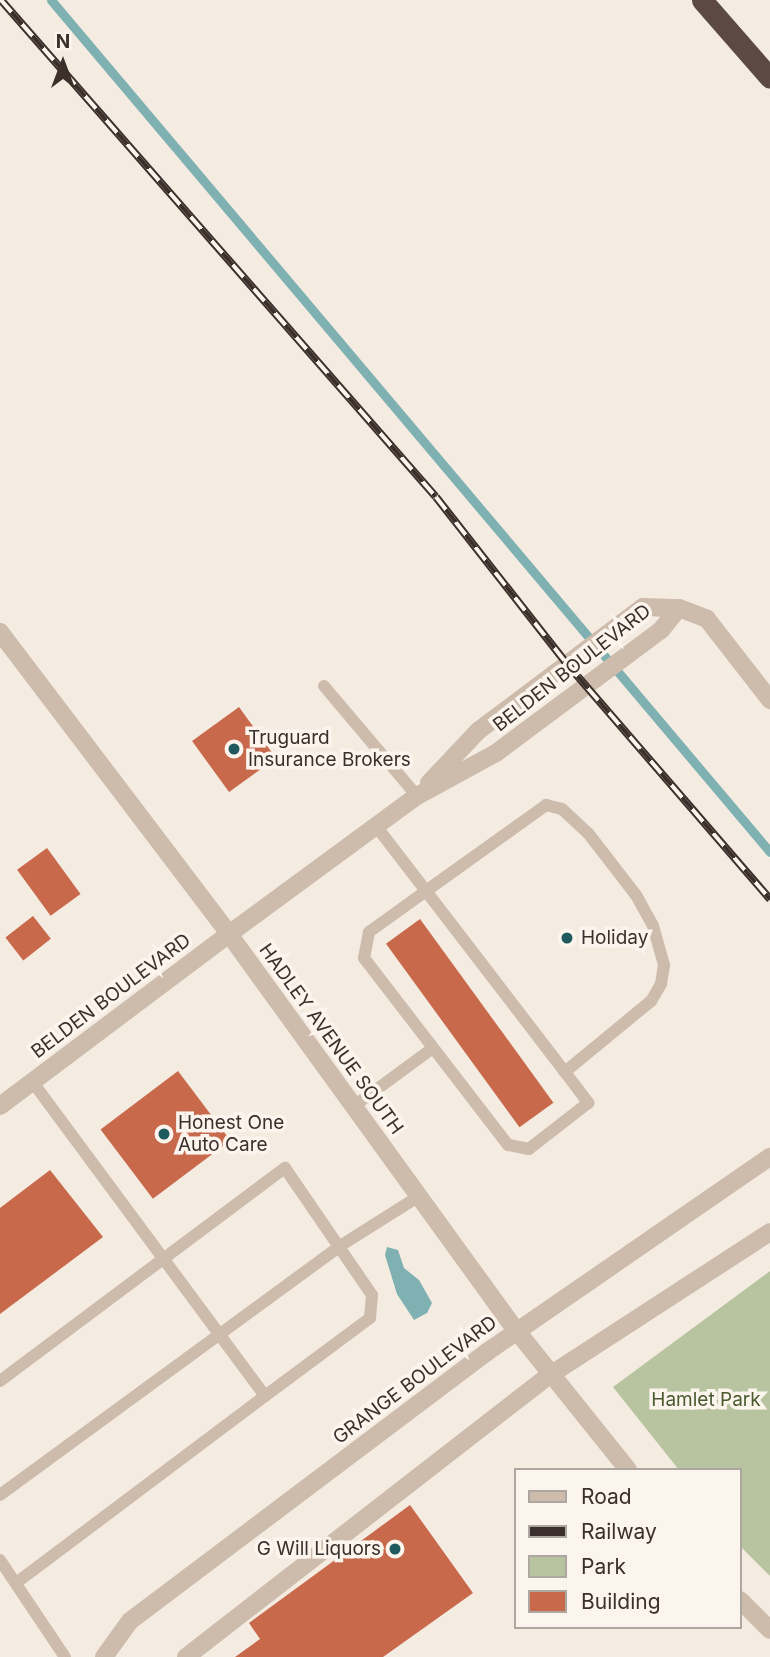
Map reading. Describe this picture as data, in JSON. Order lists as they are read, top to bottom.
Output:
{
  "streets": {
    "street": ["BELDEN BOULEVARD", "HADLEY AVENUE SOUTH", "GRANGE BOULEVARD"]
  },
  "crossings": [
    ["BELDEN BOULEVARD", "HADLEY AVENUE SOUTH"],
    ["HADLEY AVENUE SOUTH", "GRANGE BOULEVARD"]
  ],
  "parks": ["Hamlet Park"],
  "places": [
    "Truguard Insurance Brokers",
    "Holiday",
    "Honest One Auto Care",
    "G Will Liquors"
  ],
  "legend": [
    "Road",
    "Railway",
    "Park",
    "Building"
  ],
  "north": "top"
}
